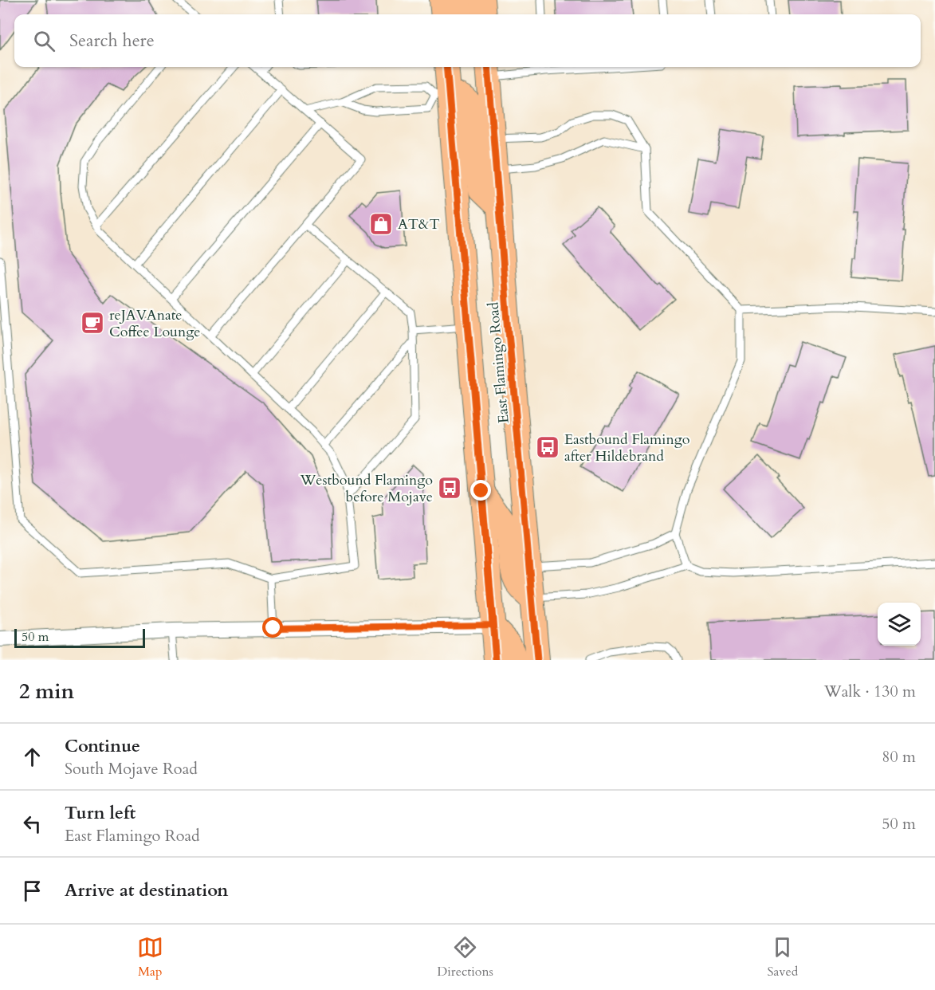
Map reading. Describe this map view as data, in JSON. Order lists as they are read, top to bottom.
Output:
{
  "streets": {
    "main road": ["East Flamingo Road"]
  },
  "places": {
    "shop": ["AT&T"],
    "cafe": ["reJAVAnate Coffee Lounge"],
    "bus stop": ["Eastbound Flamingo after Hildebrand", "Westbound Flamingo before Mojave"]
  },
  "scale_bar": "50 m",
  "page": {
    "search": "Search here",
    "scale": "50 m",
    "heading": ["2 min", "Walk · 130 m"],
    "list": [
      ["Continue", "South Mojave Road", "80 m"],
      ["Turn left", "East Flamingo Road", "50 m"],
      "Arrive at destination"
    ],
    "nav": ["Map", "Directions", "Saved"]
  }
}
